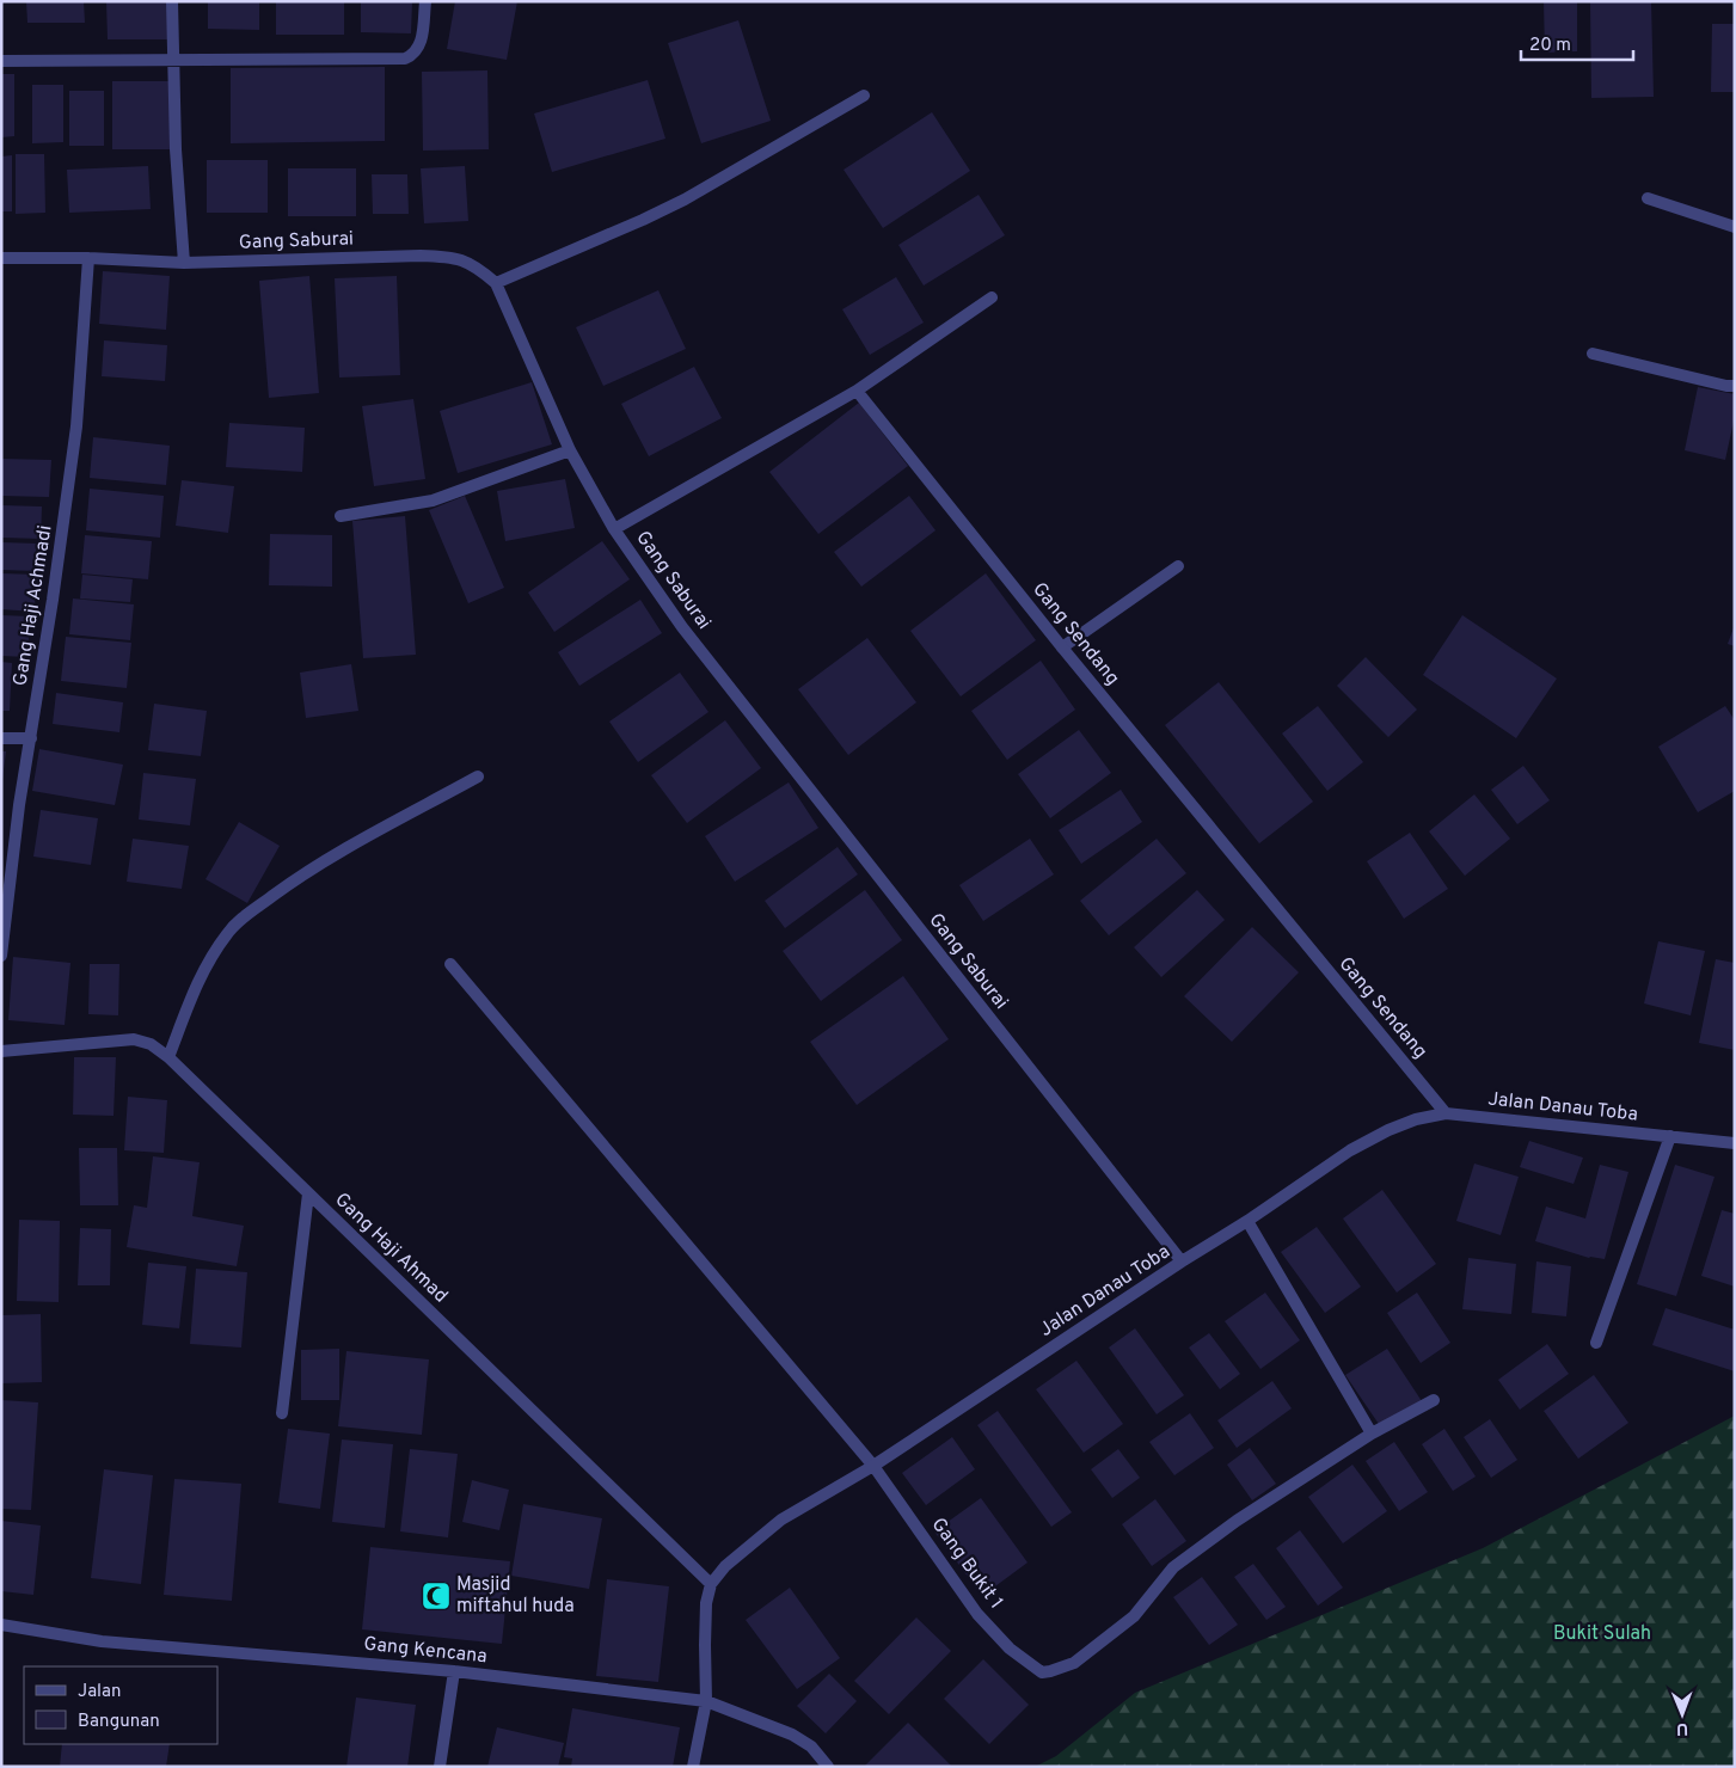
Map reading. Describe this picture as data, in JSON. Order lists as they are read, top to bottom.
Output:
{
  "streets": {
    "street": [
      "Gang Saburai",
      "Gang Haji Achmadi",
      "Gang Sendang",
      "Jalan Danau Toba",
      "Gang Haji Ahmad",
      "Gang Bukit 1",
      "Gang Kencana"
    ]
  },
  "crossings": [
    ["Gang Saburai", "Gang Haji Achmadi"],
    ["Gang Saburai", "Jalan Danau Toba"],
    ["Gang Sendang", "Jalan Danau Toba"],
    ["Jalan Danau Toba", "Gang Haji Ahmad"],
    ["Jalan Danau Toba", "Gang Bukit 1"],
    ["Jalan Danau Toba", "Gang Kencana"]
  ],
  "parks": ["Bukit Sulah"],
  "places": {
    "mosque": ["Masjid miftahul huda"]
  },
  "legend": ["Jalan", "Bangunan"],
  "scale_bar": "20 m",
  "north": "bottom"
}
